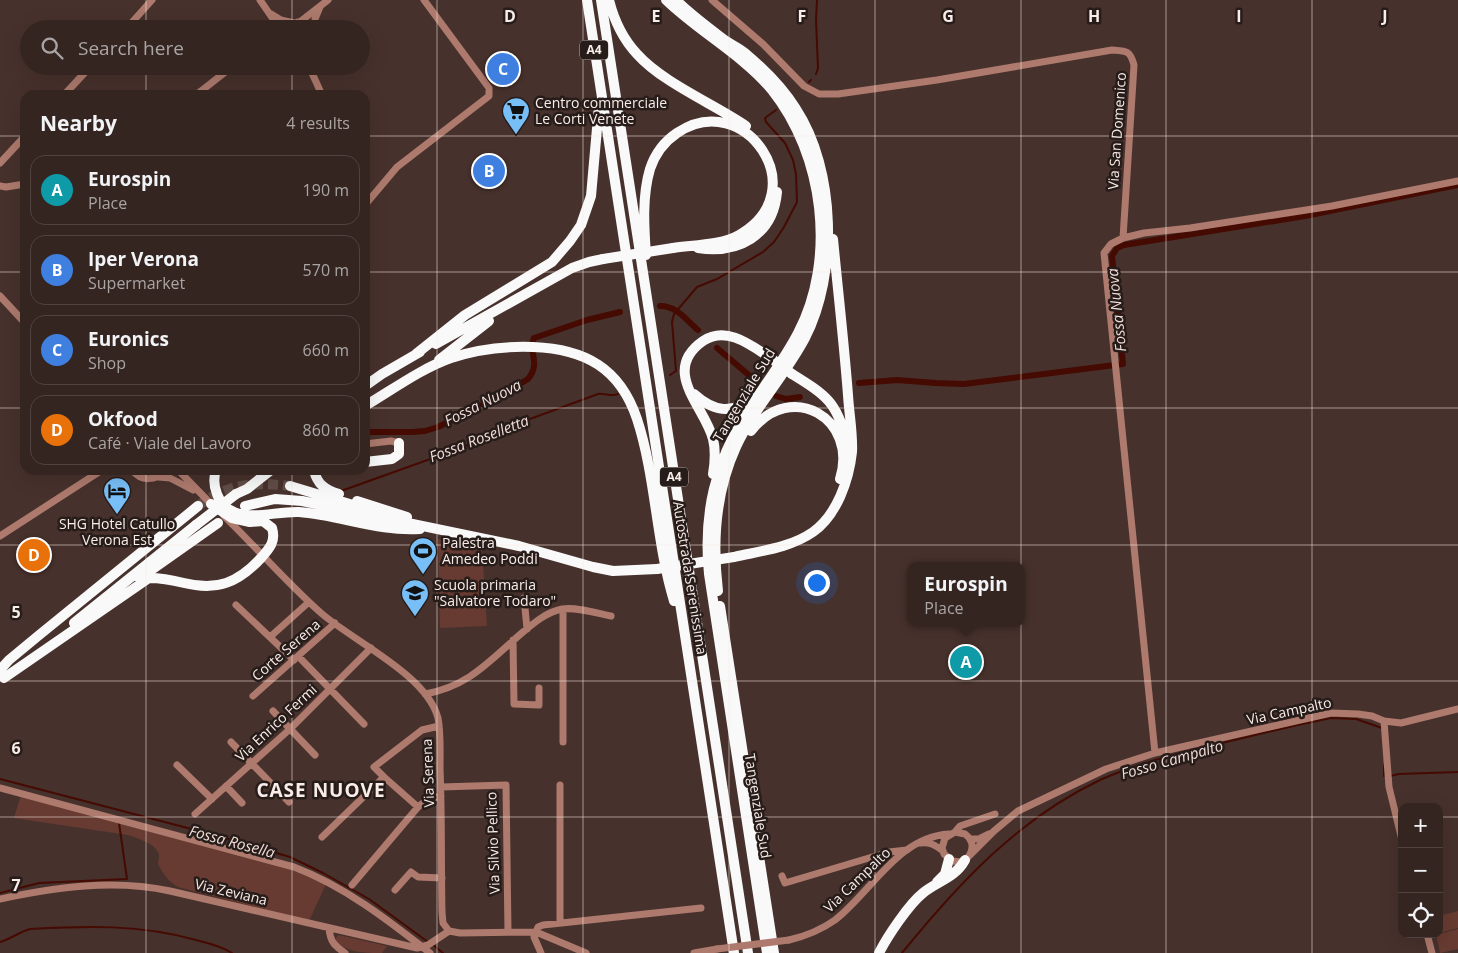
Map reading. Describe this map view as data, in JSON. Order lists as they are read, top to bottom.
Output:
{
  "streets": {
    "highway": ["A4", "Tangenziale Sud", "Autostrada Serenissima"],
    "street": [
      "Via San Domenico",
      "Corte Serena",
      "Via Campalto",
      "Via Enrico Fermi",
      "Via Serena",
      "Via Silvio Pellico",
      "Via Zeviana"
    ]
  },
  "crossings": [
    ["A4", "Autostrada Serenissima"],
    ["Corte Serena", "Via Serena"],
    ["Via Enrico Fermi", "Via Serena"],
    ["Via Serena", "Via Silvio Pellico"]
  ],
  "districts": ["CASE NUOVE"],
  "water": [
    "Fossa Nuova",
    "Fossa Roselletta",
    "Fosso Campalto",
    "Fossa Rosella"
  ],
  "places": {
    "supermarket": ["Centro commerciale Le Corti Venete"],
    "hotel": ["SHG Hotel Catullo Verona Est"],
    "sports": ["Palestra Amedeo Poddi"],
    "school or university": ["Scuola primaria \"Salvatore Todaro\""]
  },
  "page": {
    "search": "Search here",
    "pins": [
      "C",
      "B",
      "D",
      "A"
    ],
    "heading": ["Nearby", "4 results"],
    "list": [
      {
        "mark": "A",
        "name": "Eurospin",
        "note": "Place",
        "value": "190 m"
      },
      {
        "mark": "B",
        "name": "Iper Verona",
        "note": "Supermarket",
        "value": "570 m"
      },
      {
        "mark": "C",
        "name": "Euronics",
        "note": "Shop",
        "value": "660 m"
      },
      {
        "mark": "D",
        "name": "Okfood",
        "note": "Café · Viale del Lavoro",
        "value": "860 m"
      }
    ],
    "popup": ["Eurospin", "Place"],
    "map_buttons": ["+", "−"]
  },
  "grid": {
    "columns": [
      "D",
      "E",
      "F",
      "G",
      "H",
      "I",
      "J"
    ],
    "rows": ["5", "6", "7"]
  }
}
